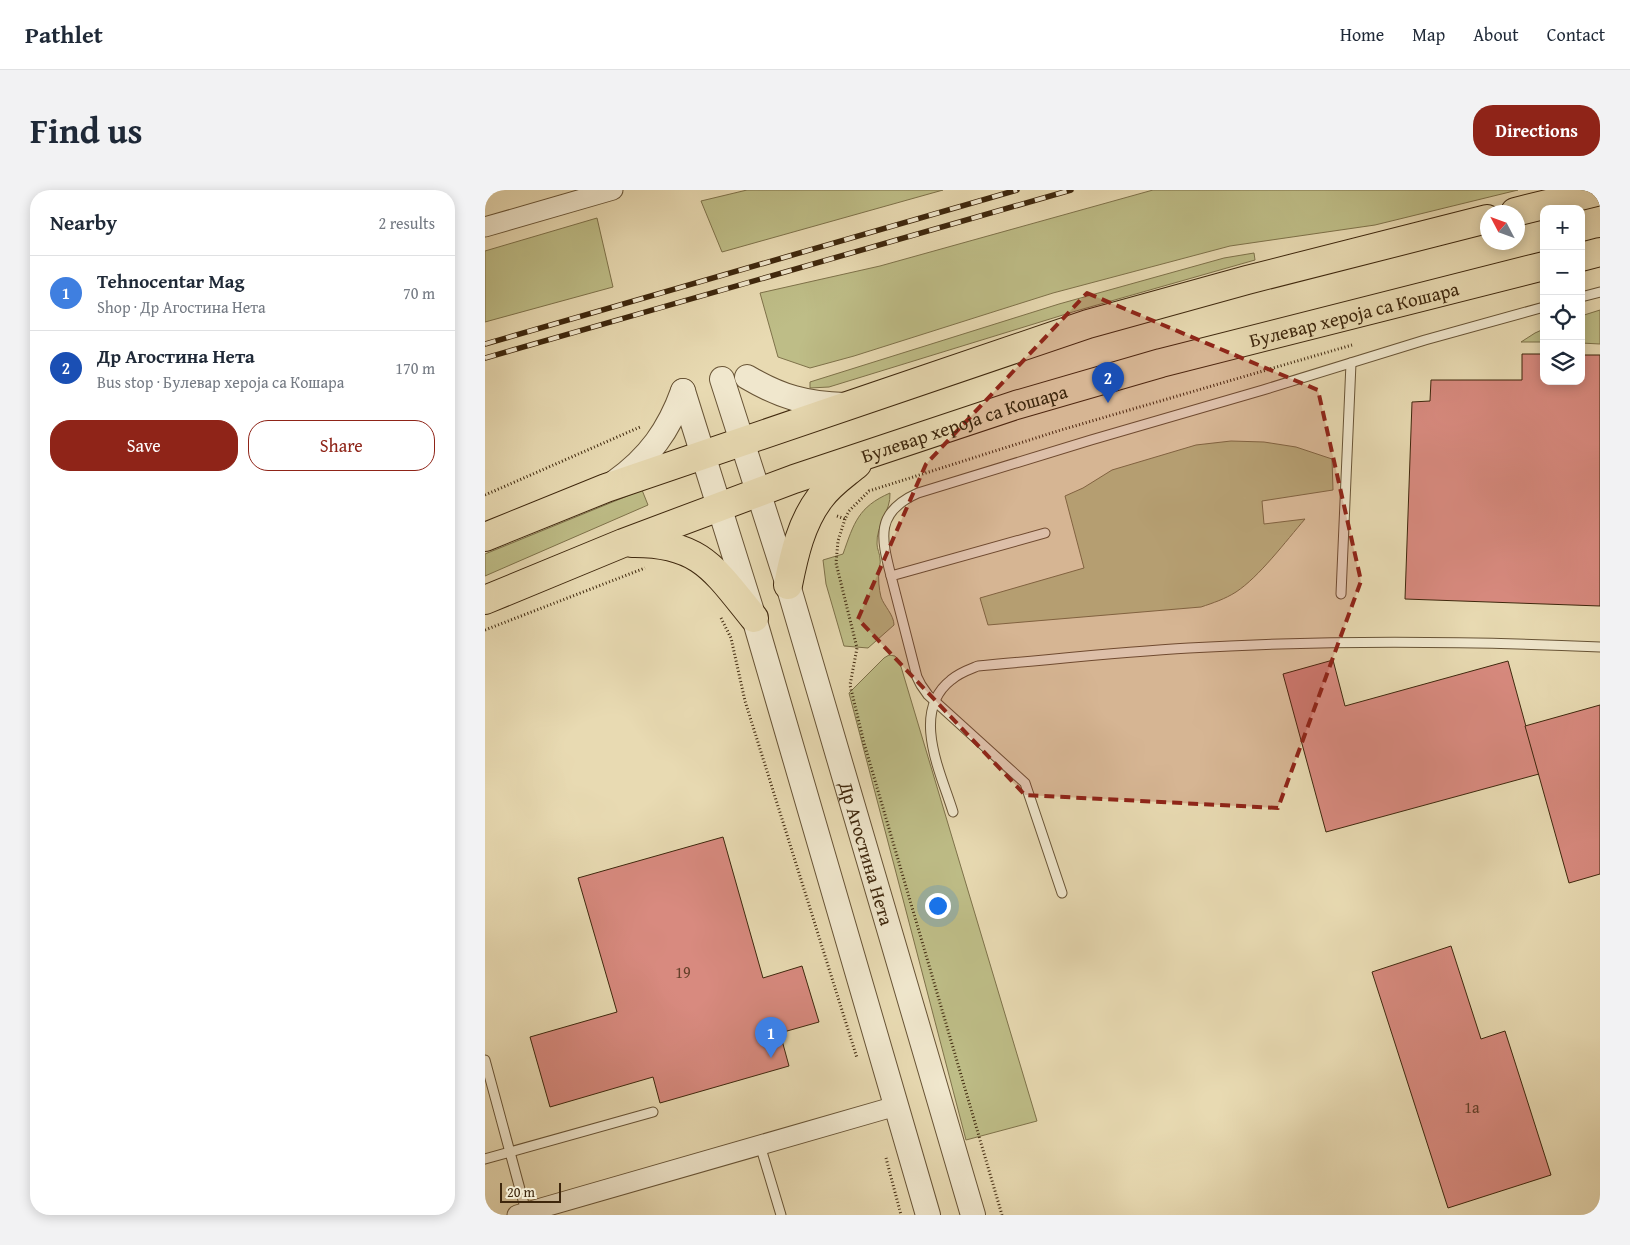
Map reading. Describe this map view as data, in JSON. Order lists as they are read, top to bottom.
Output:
{
  "streets": {
    "main road": ["Булевар хероја са Кошара"],
    "street": ["Др Агостина Нета"]
  },
  "crossings": [
    ["Булевар хероја са Кошара", "Др Агостина Нета"]
  ],
  "house_numbers": ["19", "1a"],
  "scale_bar": "20 m",
  "north": "top left",
  "page": {
    "header": "Pathlet",
    "nav": [
      "Home",
      "Map",
      "About",
      "Contact"
    ],
    "title": "Find us",
    "buttons": [
      "Directions",
      ["Save", "Share"]
    ],
    "heading": ["Nearby", "2 results"],
    "map_buttons": ["+", "−"],
    "list": [
      {
        "mark": "1",
        "name": "Tehnocentar Mag",
        "note": "Shop · Др Агостина Нета",
        "value": "70 m"
      },
      {
        "mark": "2",
        "name": "Др Агостина Нета",
        "note": "Bus stop · Булевар хероја са Кошара",
        "value": "170 m"
      }
    ],
    "pins": ["2", "1"],
    "scale": "20 m"
  }
}
